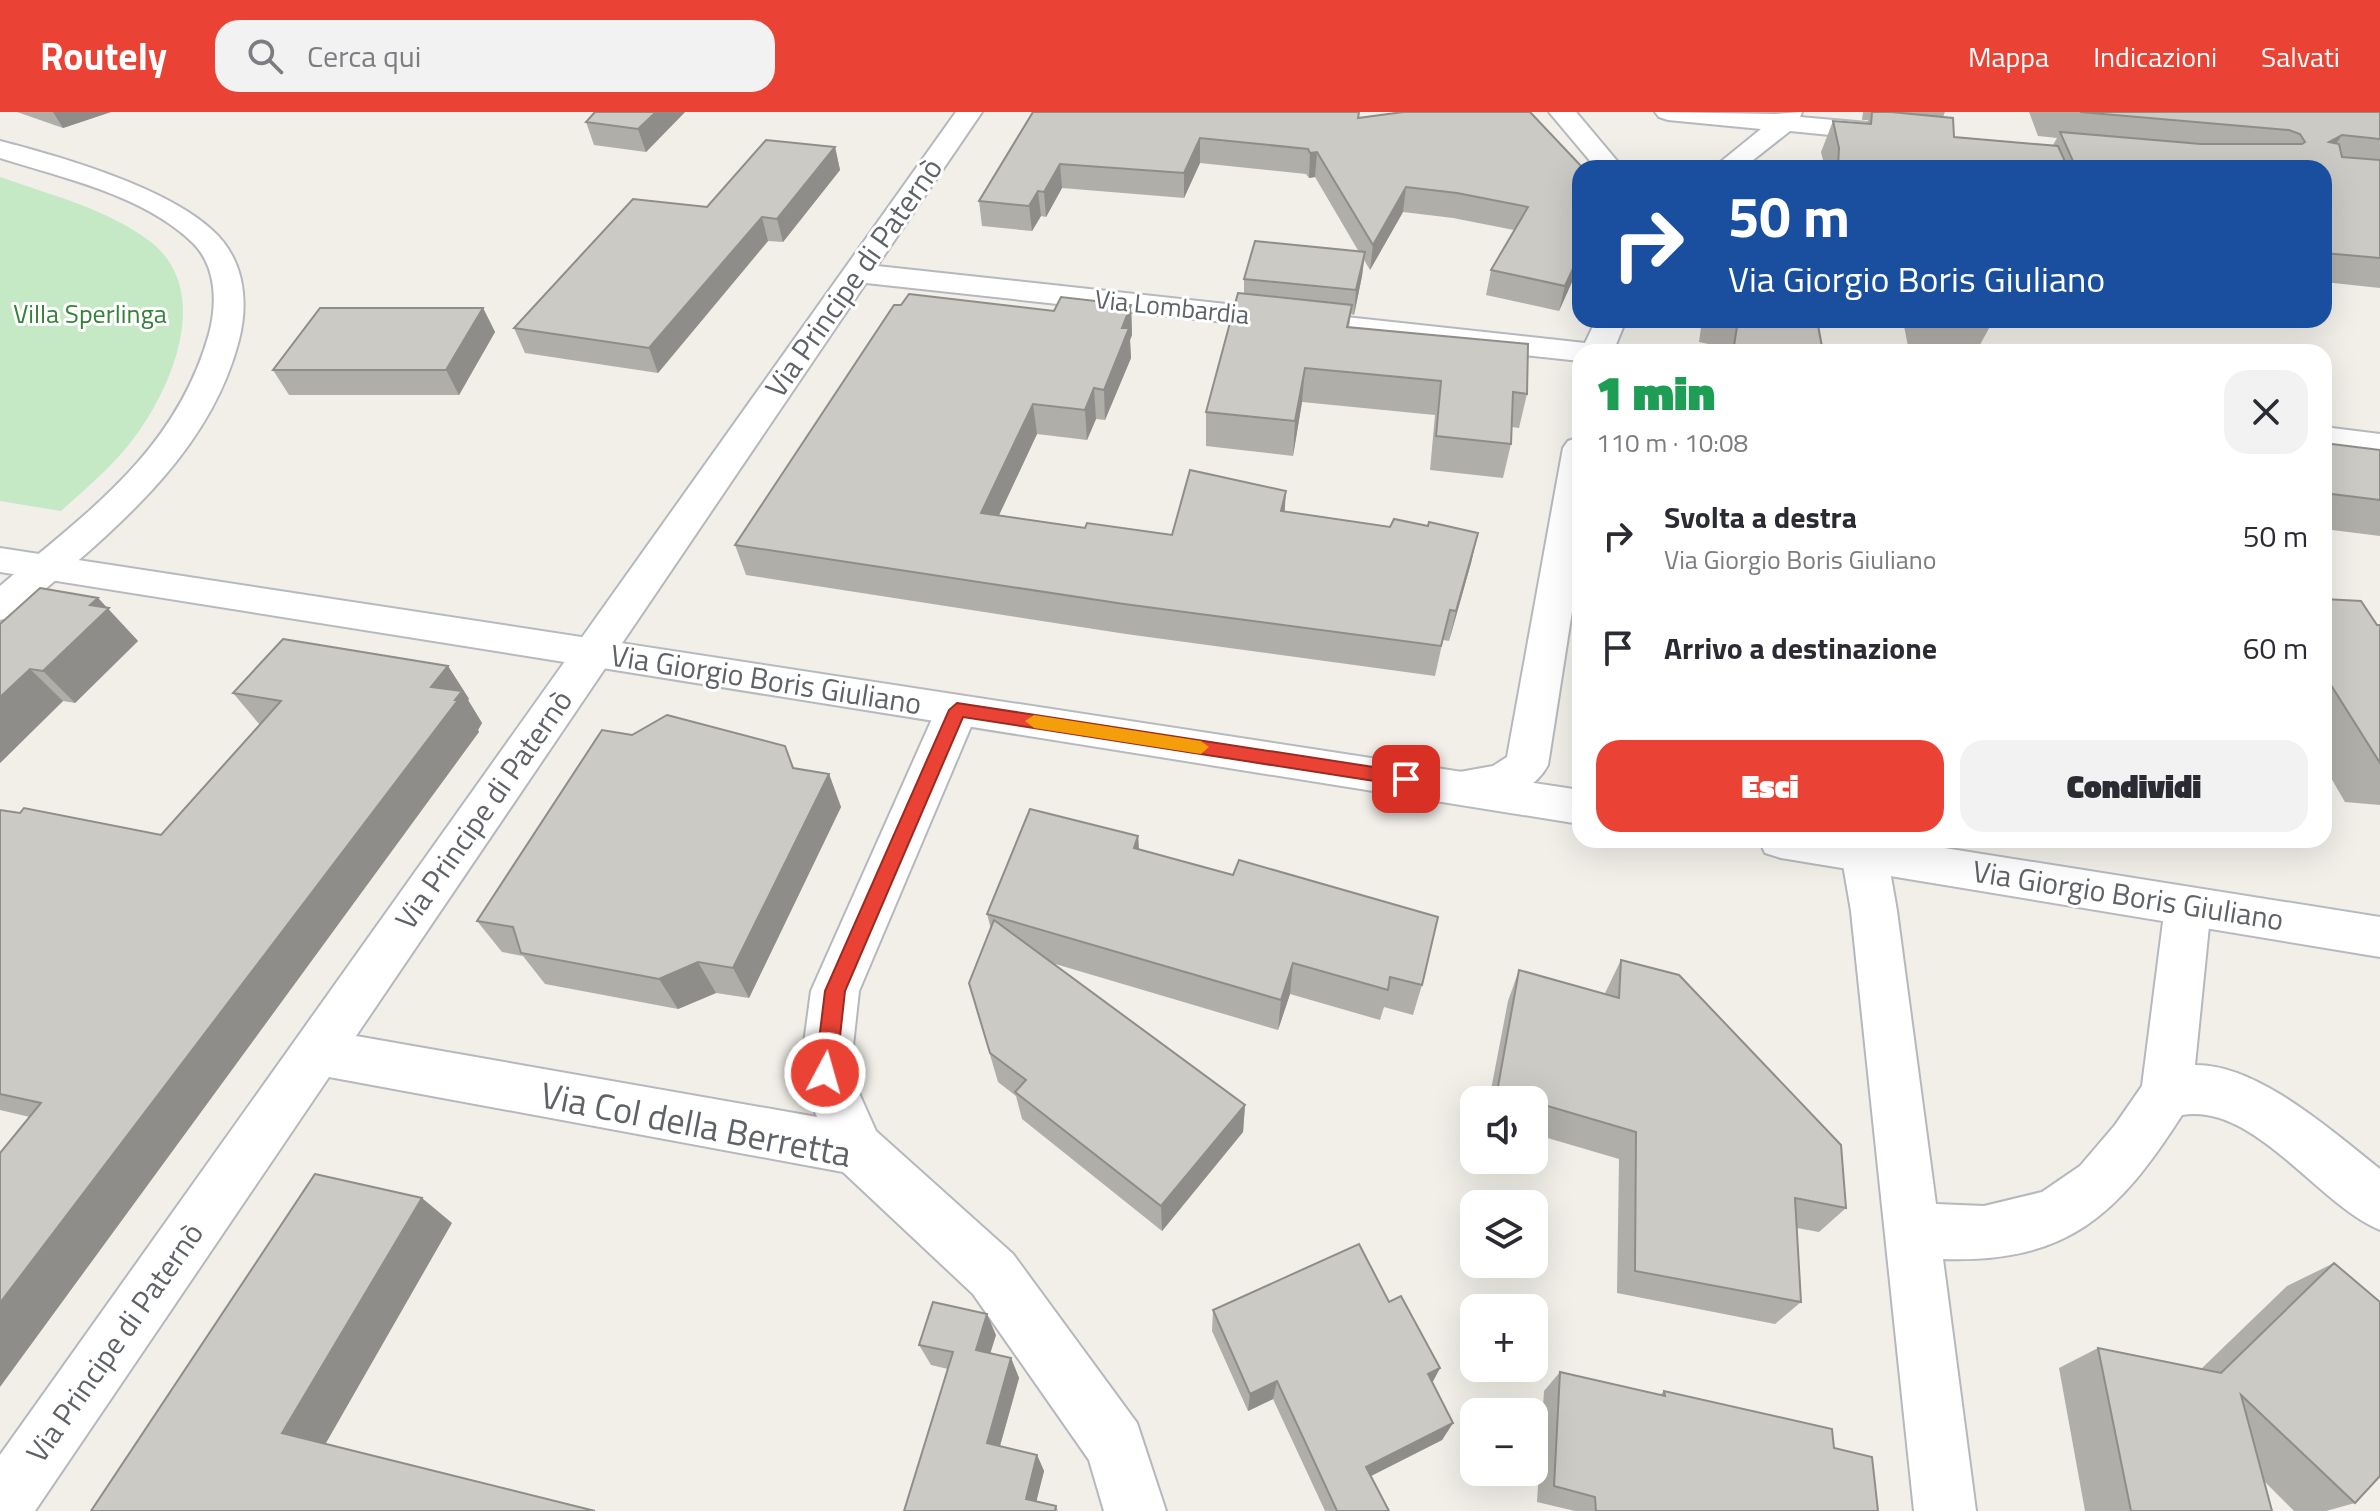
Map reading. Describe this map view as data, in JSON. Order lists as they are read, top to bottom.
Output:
{
  "streets": {
    "street": [
      "Via Principe di Paternò",
      "Via Lombardia",
      "Via Giorgio Boris Giuliano",
      "Via Col della Berretta"
    ]
  },
  "crossings": [
    ["Via Principe di Paternò", "Via Lombardia"],
    ["Via Principe di Paternò", "Via Giorgio Boris Giuliano"],
    ["Via Principe di Paternò", "Via Col della Berretta"]
  ],
  "parks": ["Villa Sperlinga"],
  "page": {
    "header": "Routely",
    "search": "Cerca qui",
    "nav": ["Mappa", "Indicazioni", "Salvati"],
    "turn": ["50 m", "Via Giorgio Boris Giuliano"],
    "heading": ["1 min", "110 m · 10:08"],
    "list": [
      {
        "name": "Svolta a destra",
        "note": "Via Giorgio Boris Giuliano",
        "value": "50 m"
      },
      {
        "name": "Arrivo a destinazione",
        "value": "60 m"
      }
    ],
    "buttons": ["Esci", "Condividi"],
    "map_buttons": ["+", "−"]
  }
}
